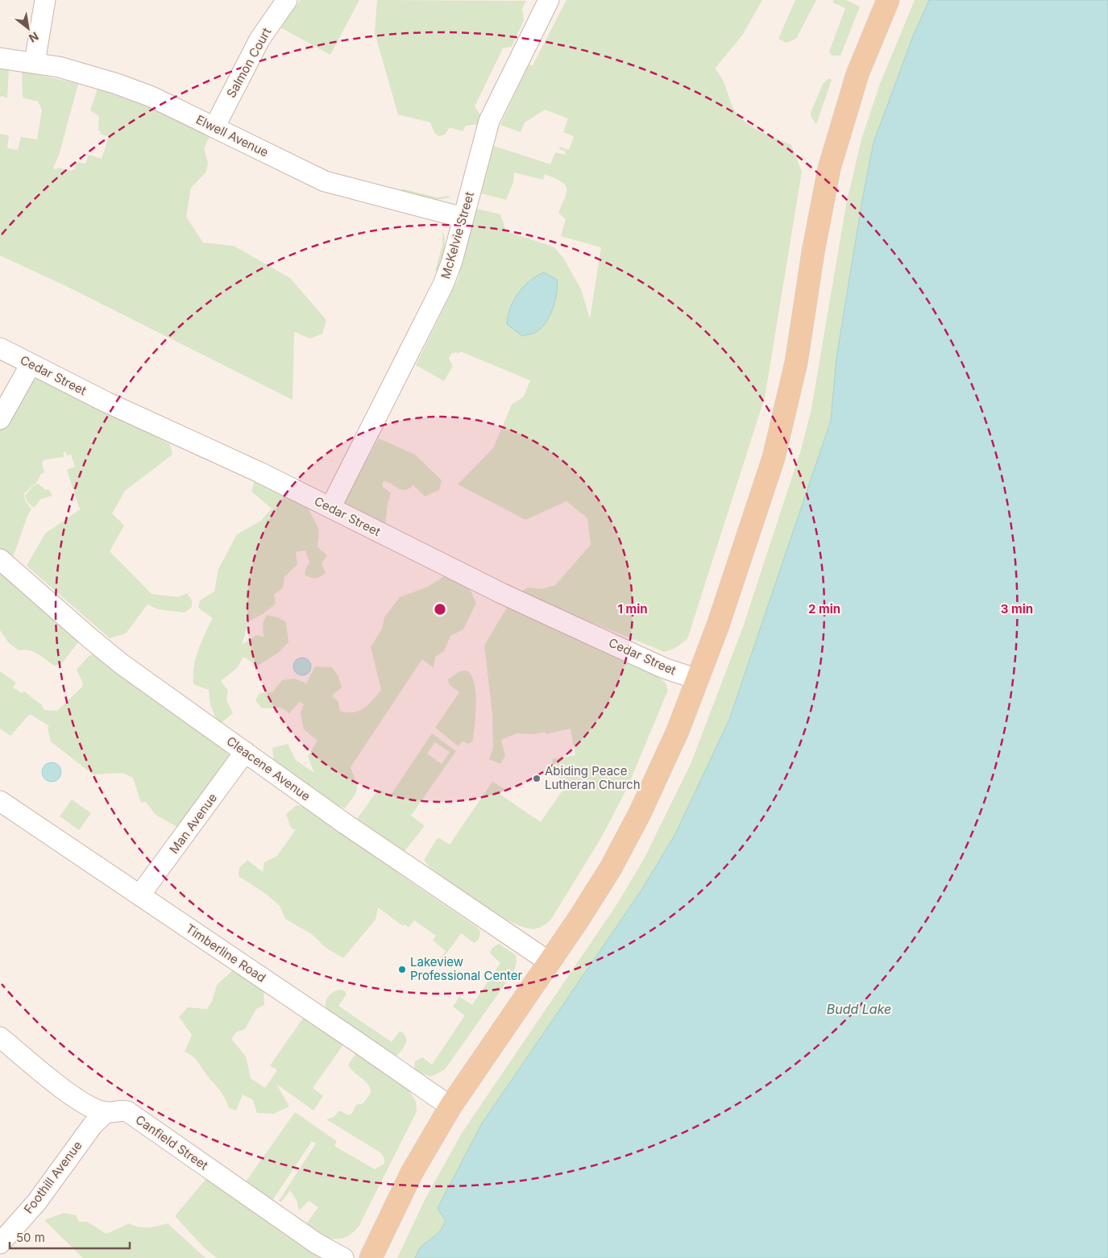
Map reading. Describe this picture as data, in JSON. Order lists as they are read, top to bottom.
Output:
{
  "streets": {
    "street": [
      "Salmon Court",
      "Elwell Avenue",
      "McKelvie Street",
      "Cedar Street",
      "Cleacene Avenue",
      "Man Avenue",
      "Timberline Road",
      "Canfield Street",
      "Foothill Avenue"
    ]
  },
  "crossings": [
    ["Salmon Court", "Elwell Avenue"],
    ["Elwell Avenue", "McKelvie Street"],
    ["McKelvie Street", "Cedar Street"],
    ["Cleacene Avenue", "Man Avenue"],
    ["Man Avenue", "Timberline Road"],
    ["Canfield Street", "Foothill Avenue"]
  ],
  "water": ["Budd Lake"],
  "places": ["Abiding Peace Lutheran Church", "Lakeview Professional Center"],
  "scale_bar": "50 m",
  "north": "bottom right",
  "rings": ["1 min", "2 min", "3 min"]
}
